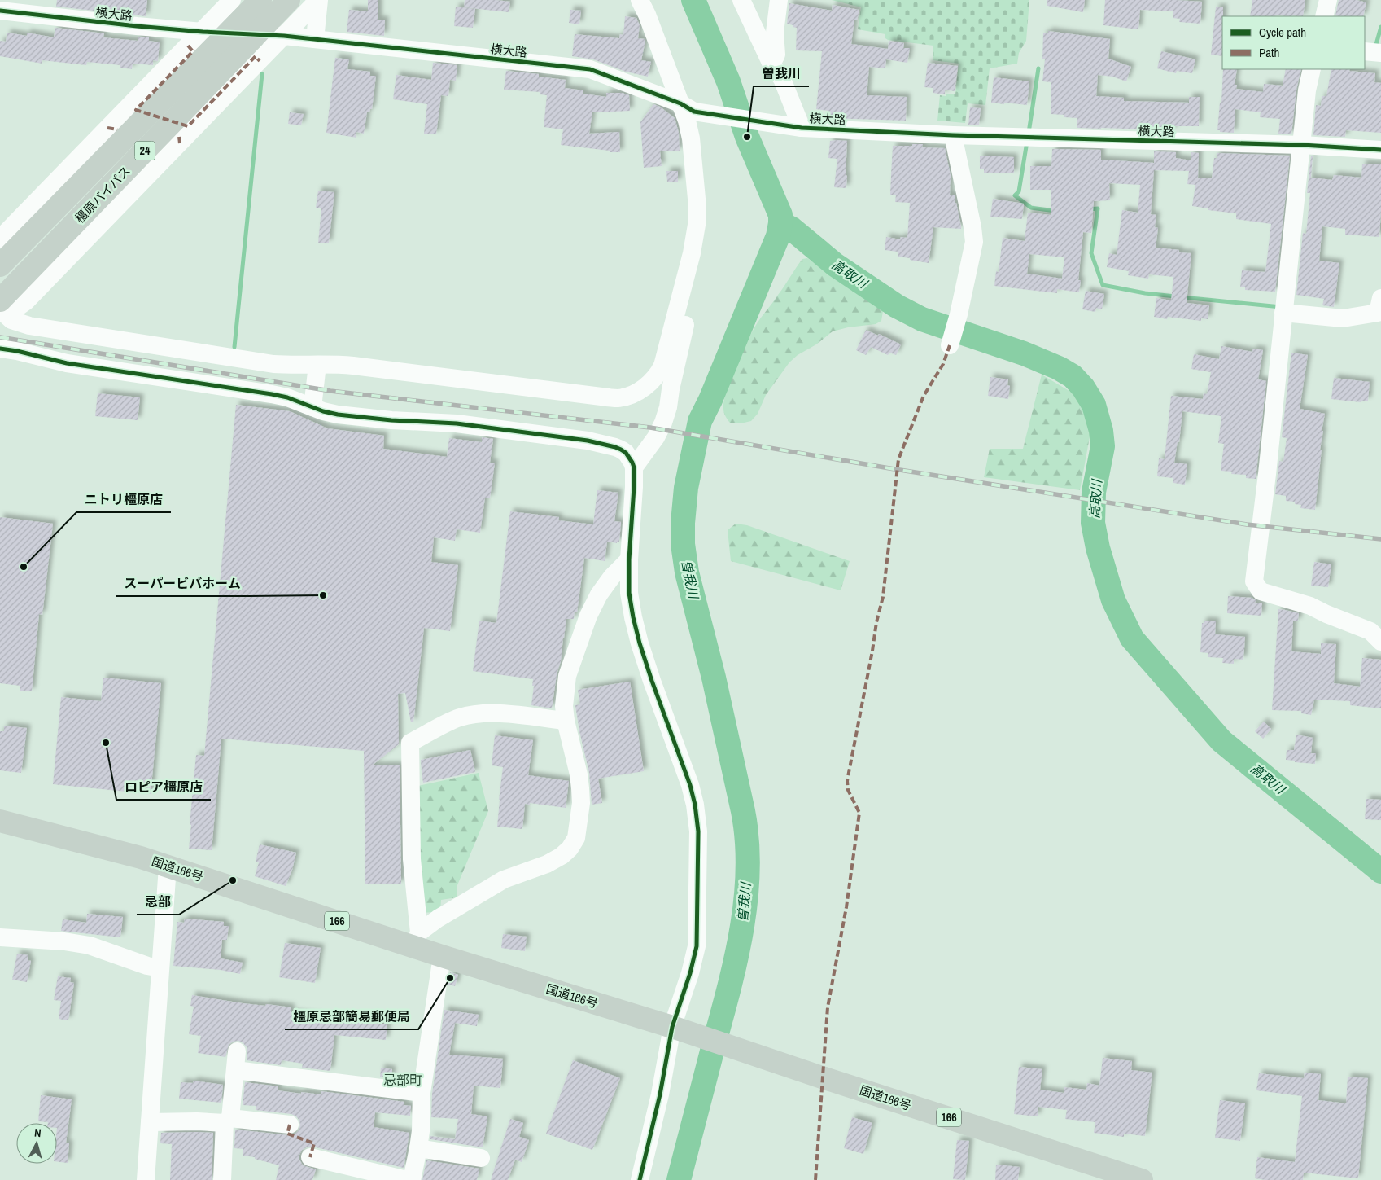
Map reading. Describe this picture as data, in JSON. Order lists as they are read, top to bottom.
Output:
{
  "streets": {
    "highway": [
      "24",
      "橿原バイパス",
      "国道166号",
      "166"
    ],
    "street": ["横大路"]
  },
  "crossings": [
    ["横大路", "橿原バイパス"]
  ],
  "districts": ["忌部町"],
  "water": ["高取川", "曽我川"],
  "places": [
    "曽我川",
    "ニトリ橿原店",
    "スーパービバホーム",
    "ロピア橿原店",
    "忌部",
    "橿原忌部簡易郵便局"
  ],
  "legend": ["Cycle path", "Path"],
  "north": "top"
}
